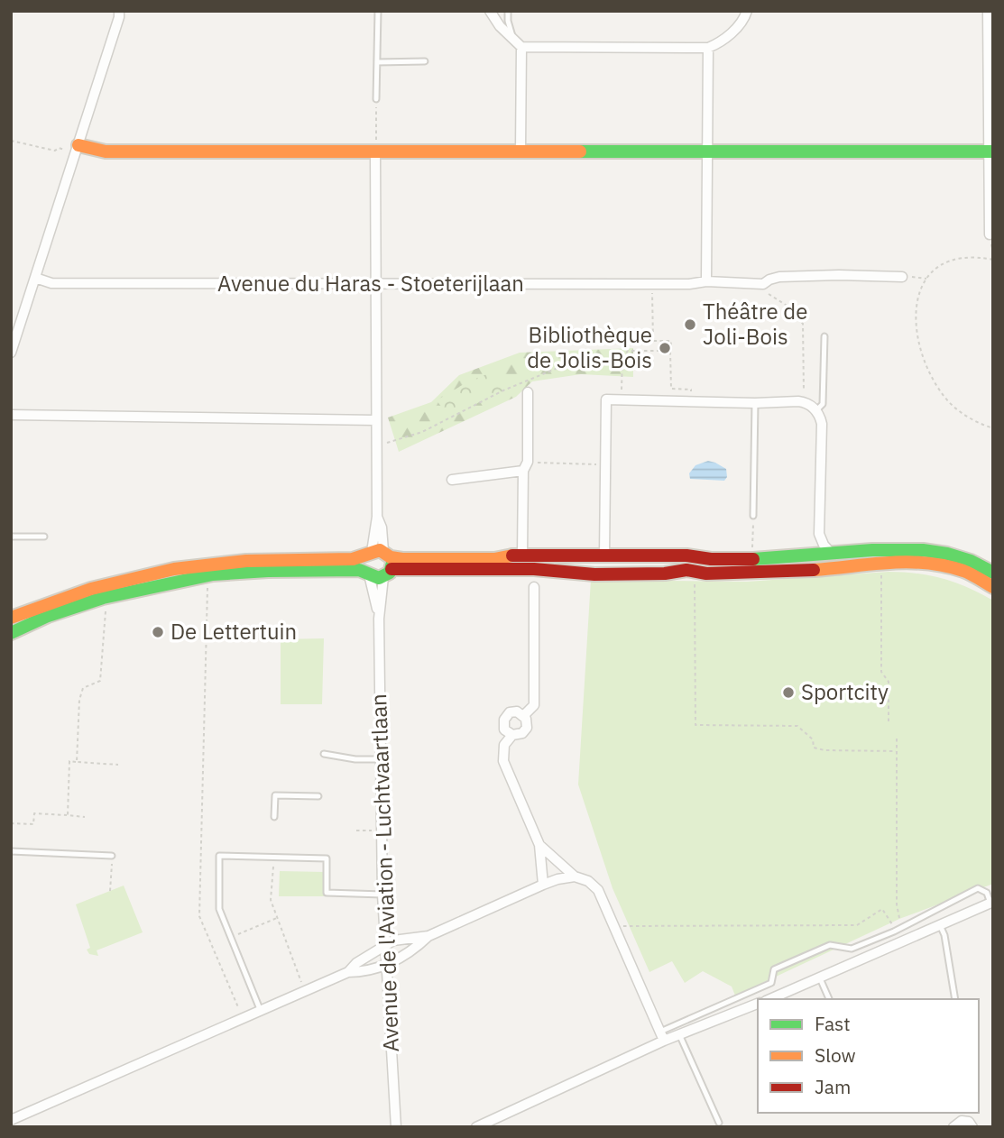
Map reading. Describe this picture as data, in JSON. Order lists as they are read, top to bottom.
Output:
{
  "streets": {
    "street": ["Avenue du Haras - Stoeterijlaan", "Avenue de l'Aviation - Luchtvaartlaan"]
  },
  "crossings": [
    ["Avenue du Haras - Stoeterijlaan", "Avenue de l'Aviation - Luchtvaartlaan"]
  ],
  "places": [
    "Théâtre de Joli-Bois",
    "Bibliothèque de Jolis-Bois",
    "De Lettertuin",
    "Sportcity"
  ],
  "legend": ["Fast", "Slow", "Jam"]
}
